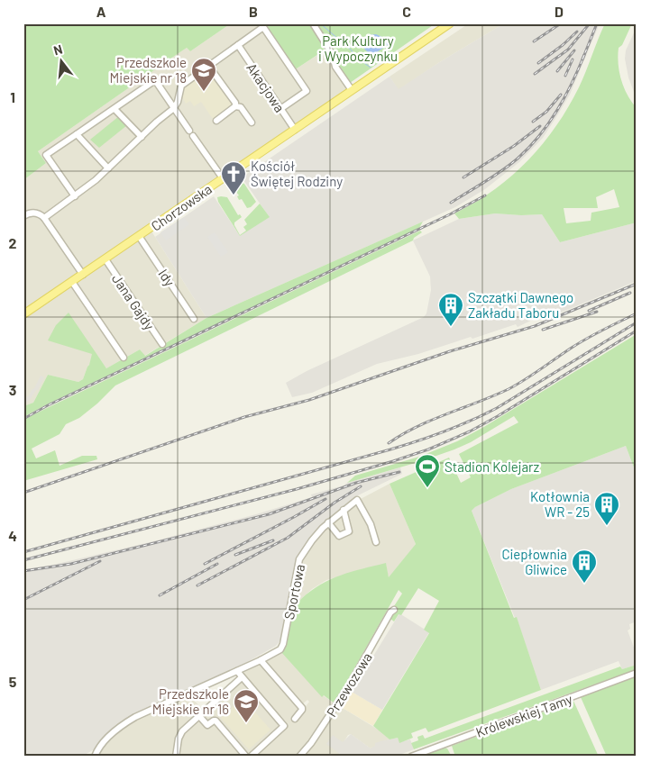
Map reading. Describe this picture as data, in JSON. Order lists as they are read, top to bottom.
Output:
{
  "streets": {
    "main road": ["Chorzowska"],
    "street": [
      "Akacjowa",
      "Idy",
      "Jana Gajdy",
      "Sportowa",
      "Przewozowa",
      "Królewskiej Tamy"
    ]
  },
  "crossings": [
    ["Akacjowa", "Chorzowska"],
    ["Chorzowska", "Idy"],
    ["Chorzowska", "Jana Gajdy"]
  ],
  "parks": ["Park Kultury i Wypoczynku"],
  "places": {
    "school or university": ["Przedszkole Miejskie nr 18", "Przedszkole Miejskie nr 16"],
    "church": ["Kościół Świętej Rodziny"],
    "building": ["Szczątki Dawnego Zakładu Taboru", "Kotłownia WR - 25", "Ciepłownia Gliwice"],
    "sports": ["Stadion Kolejarz"]
  },
  "north": "top",
  "grid": {
    "columns": [
      "A",
      "B",
      "C",
      "D"
    ],
    "rows": [
      "1",
      "2",
      "3",
      "4",
      "5"
    ]
  }
}
